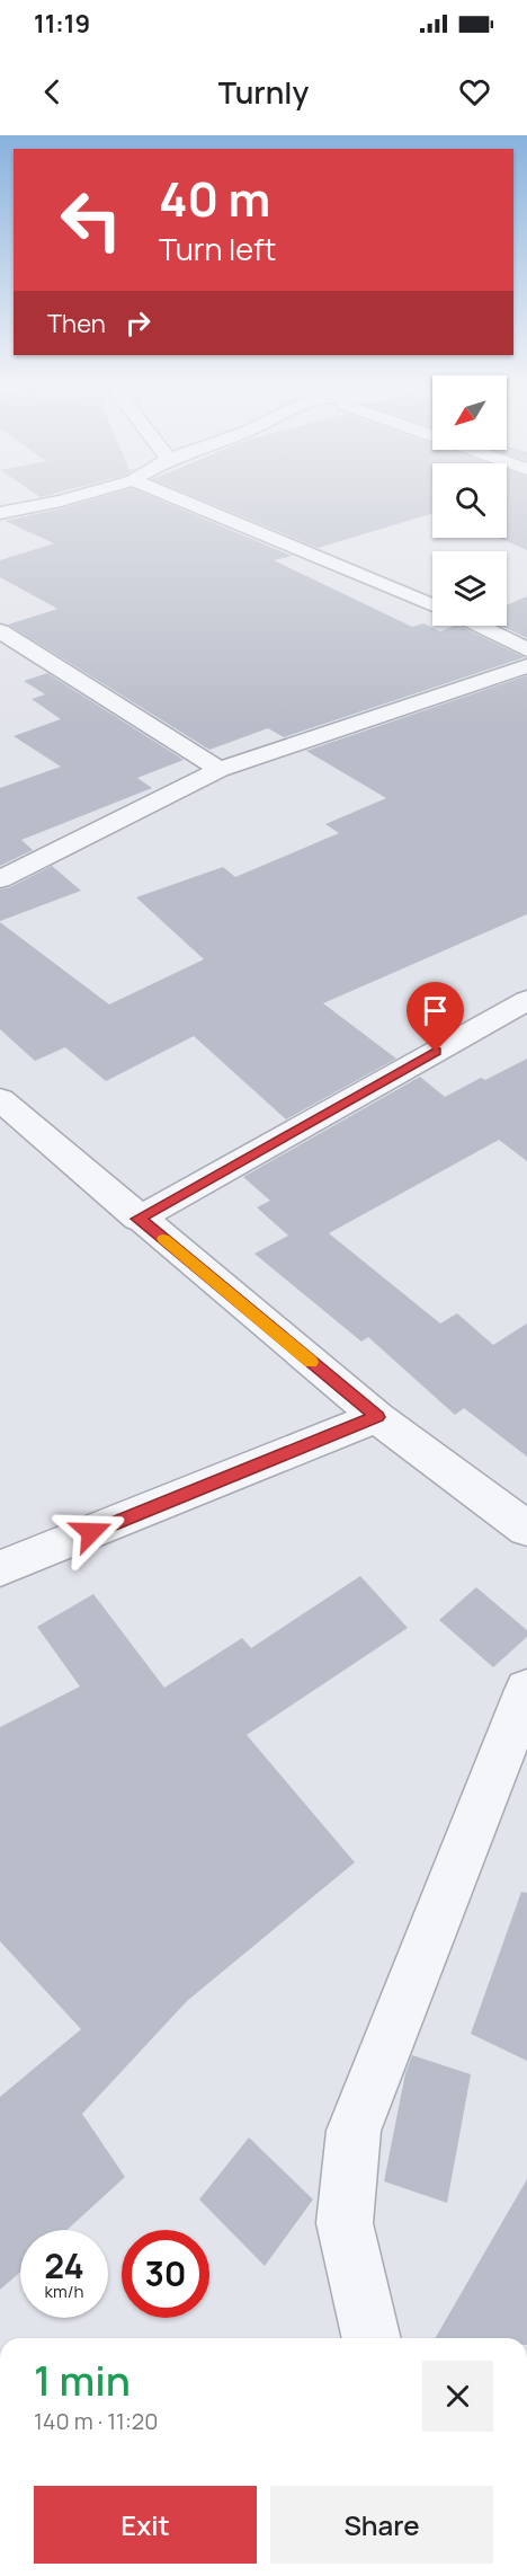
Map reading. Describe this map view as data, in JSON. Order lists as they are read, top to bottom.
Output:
{
  "north": "bottom left",
  "page": {
    "status": "11:19",
    "header": "Turnly",
    "turn": ["40 m", "Turn left"],
    "then": "Then",
    "speed": "24 km/h",
    "limit": "30",
    "heading": ["1 min", "140 m · 11:20"],
    "buttons": ["Exit", "Share"]
  }
}
